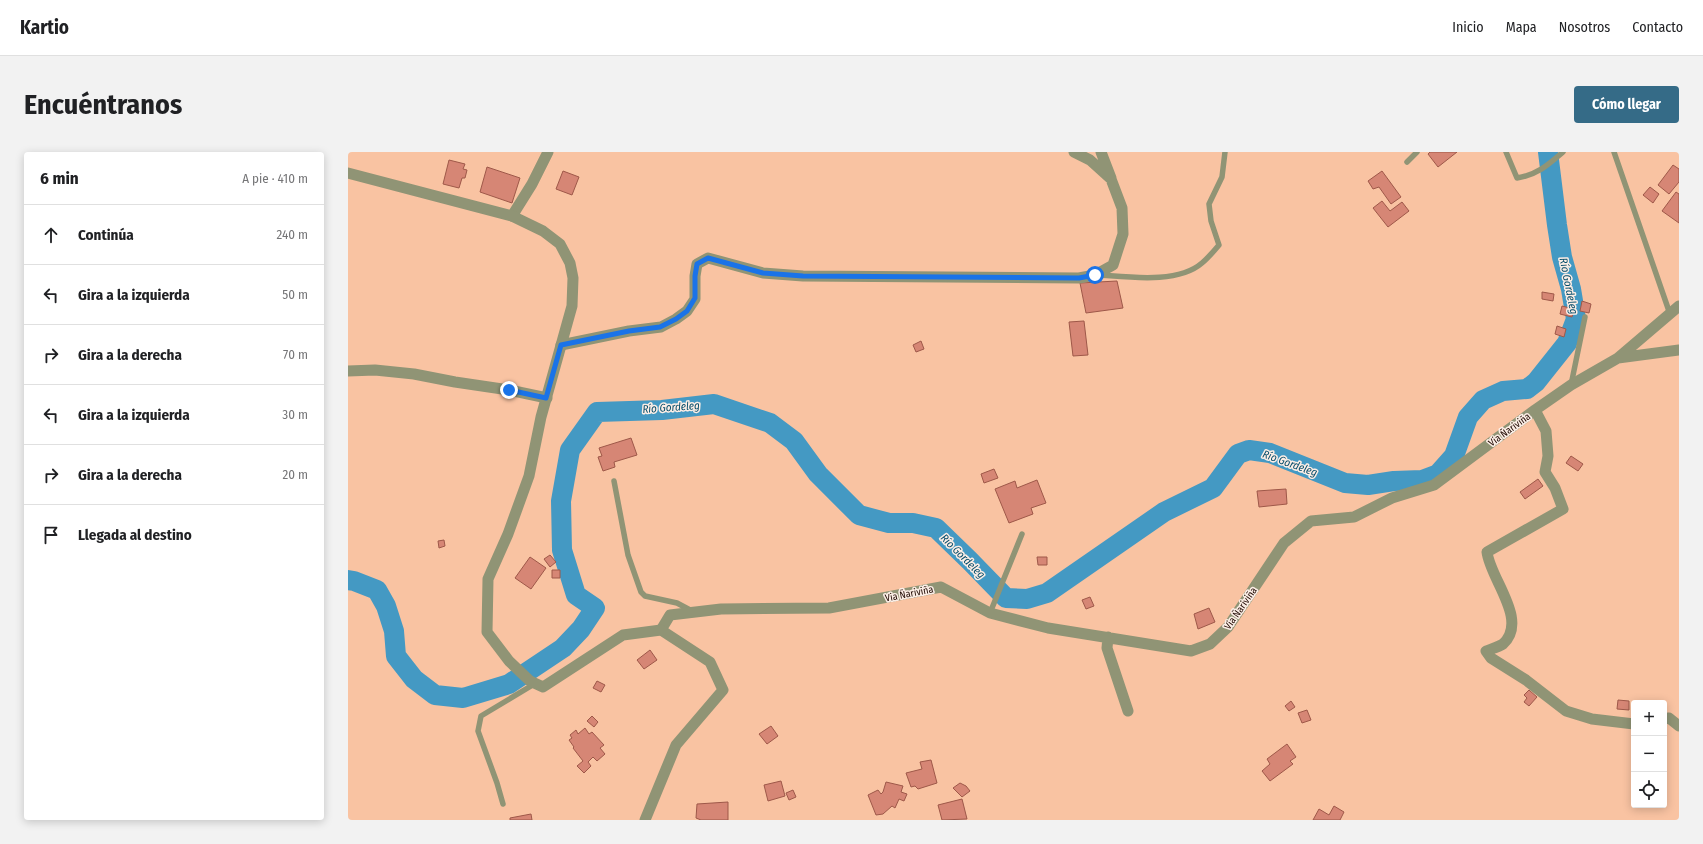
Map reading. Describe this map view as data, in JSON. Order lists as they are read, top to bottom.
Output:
{
  "streets": {
    "street": ["Via Ñariviña"]
  },
  "water": ["Río Gordeleg"],
  "page": {
    "header": "Kartio",
    "nav": [
      "Inicio",
      "Mapa",
      "Nosotros",
      "Contacto"
    ],
    "buttons": "Cómo llegar",
    "title": "Encuéntranos",
    "heading": ["6 min", "A pie · 410 m"],
    "list": [
      ["Continúa", "240 m"],
      ["Gira a la izquierda", "50 m"],
      ["Gira a la derecha", "70 m"],
      ["Gira a la izquierda", "30 m"],
      ["Gira a la derecha", "20 m"],
      "Llegada al destino"
    ],
    "map_buttons": ["+", "−"]
  }
}
